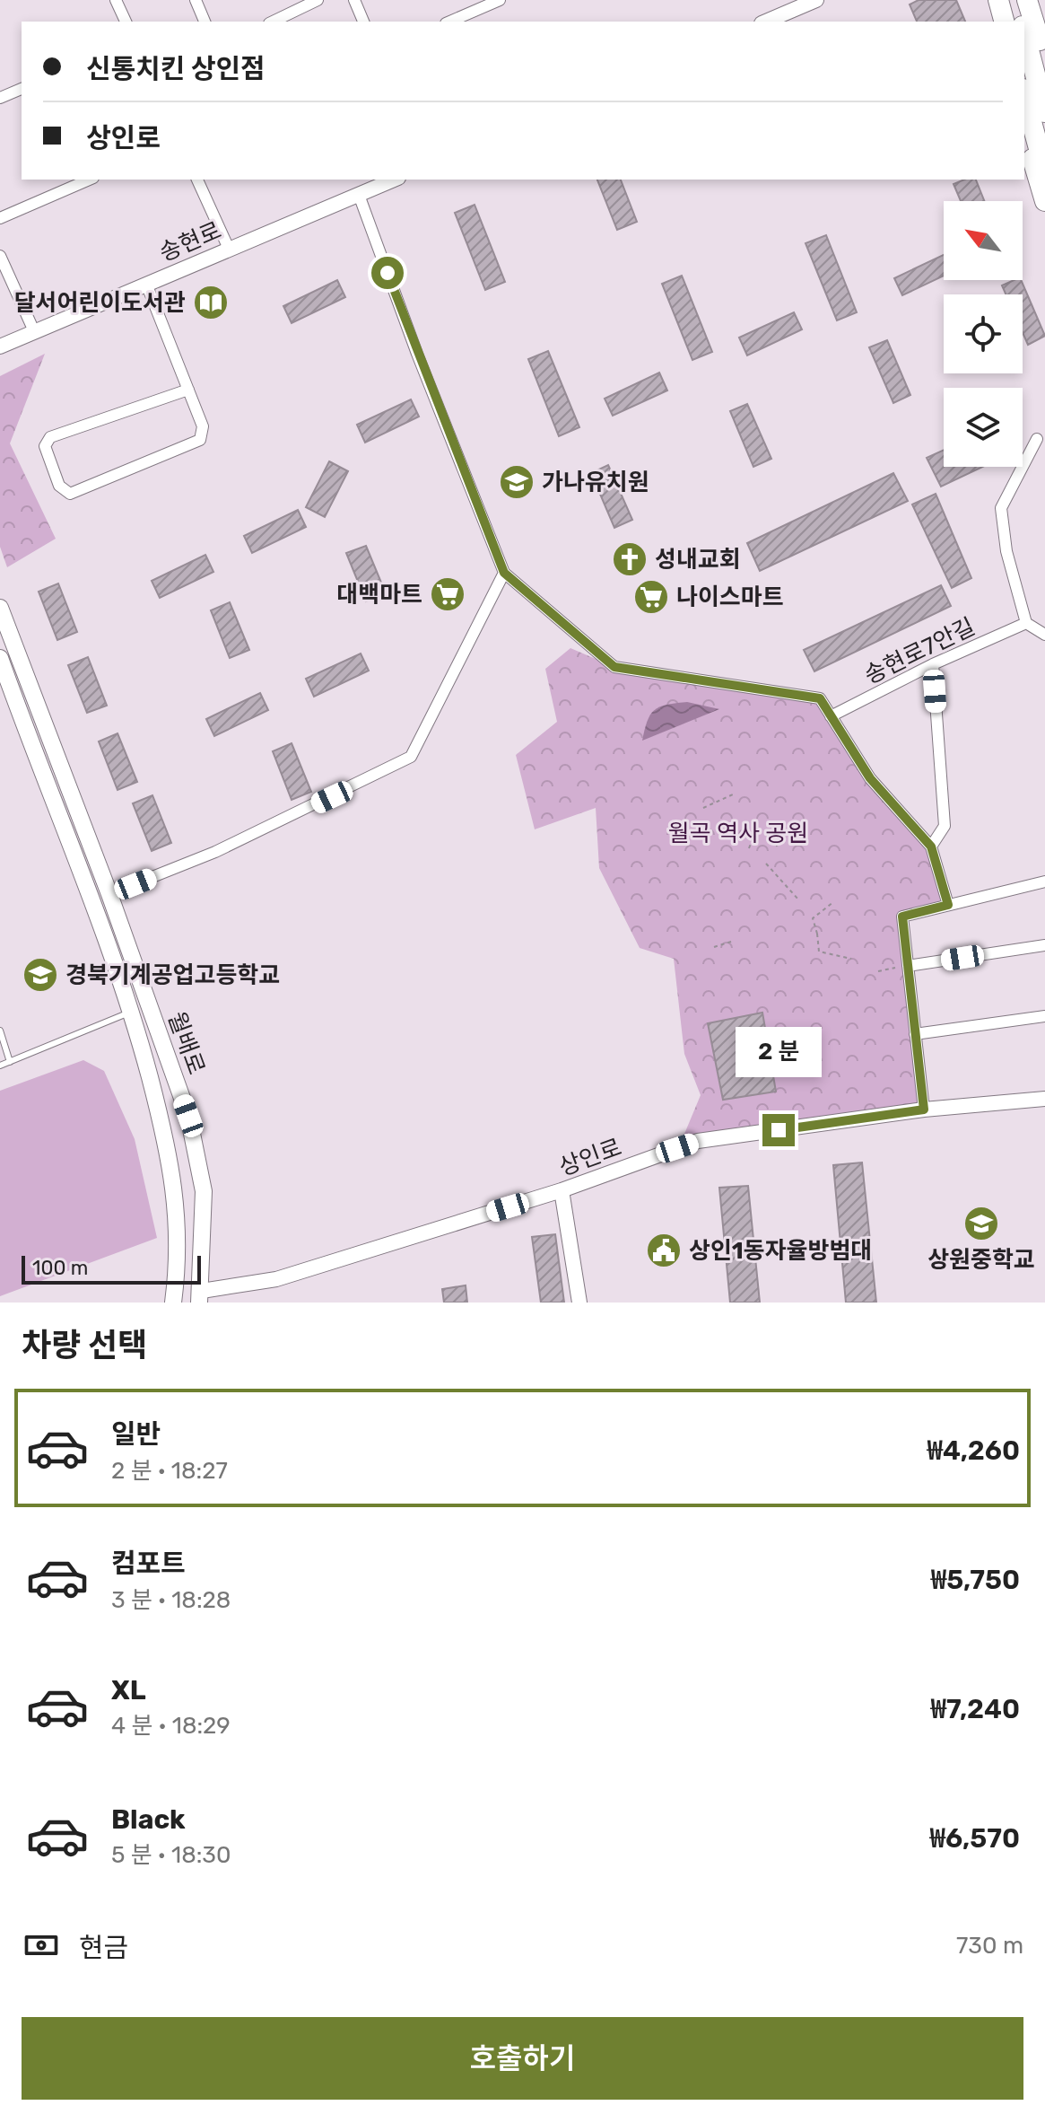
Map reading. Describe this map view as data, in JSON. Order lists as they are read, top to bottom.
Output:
{
  "streets": {
    "main road": ["송현로", "월배로", "상인로"],
    "street": ["송현로7안길"]
  },
  "crossings": [
    ["월배로", "상인로"]
  ],
  "parks": ["월곡 역사 공원"],
  "places": {
    "library": ["달서어린이도서관"],
    "school or university": ["가나유치원", "경북기계공업고등학교", "상원중학교"],
    "church": ["성내교회"],
    "supermarket": ["대백마트", "나이스마트"],
    "public building": ["상인1동자율방범대"]
  },
  "scale_bar": "100 m",
  "north": "top left",
  "page": {
    "banner": ["신통치킨 상인점", "상인로"],
    "bubble": "2 분",
    "scale": "100 m",
    "heading": "차량 선택",
    "list": [
      {
        "name": "일반",
        "note": "2 분 · 18:27",
        "value": "₩4,260"
      },
      {
        "name": "컴포트",
        "note": "3 분 · 18:28",
        "value": "₩5,750"
      },
      {
        "name": "XL",
        "note": "4 분 · 18:29",
        "value": "₩7,240"
      },
      {
        "name": "Black",
        "note": "5 분 · 18:30",
        "value": "₩6,570"
      }
    ],
    "pay": ["현금", "730 m"],
    "buttons": "호출하기"
  }
}
